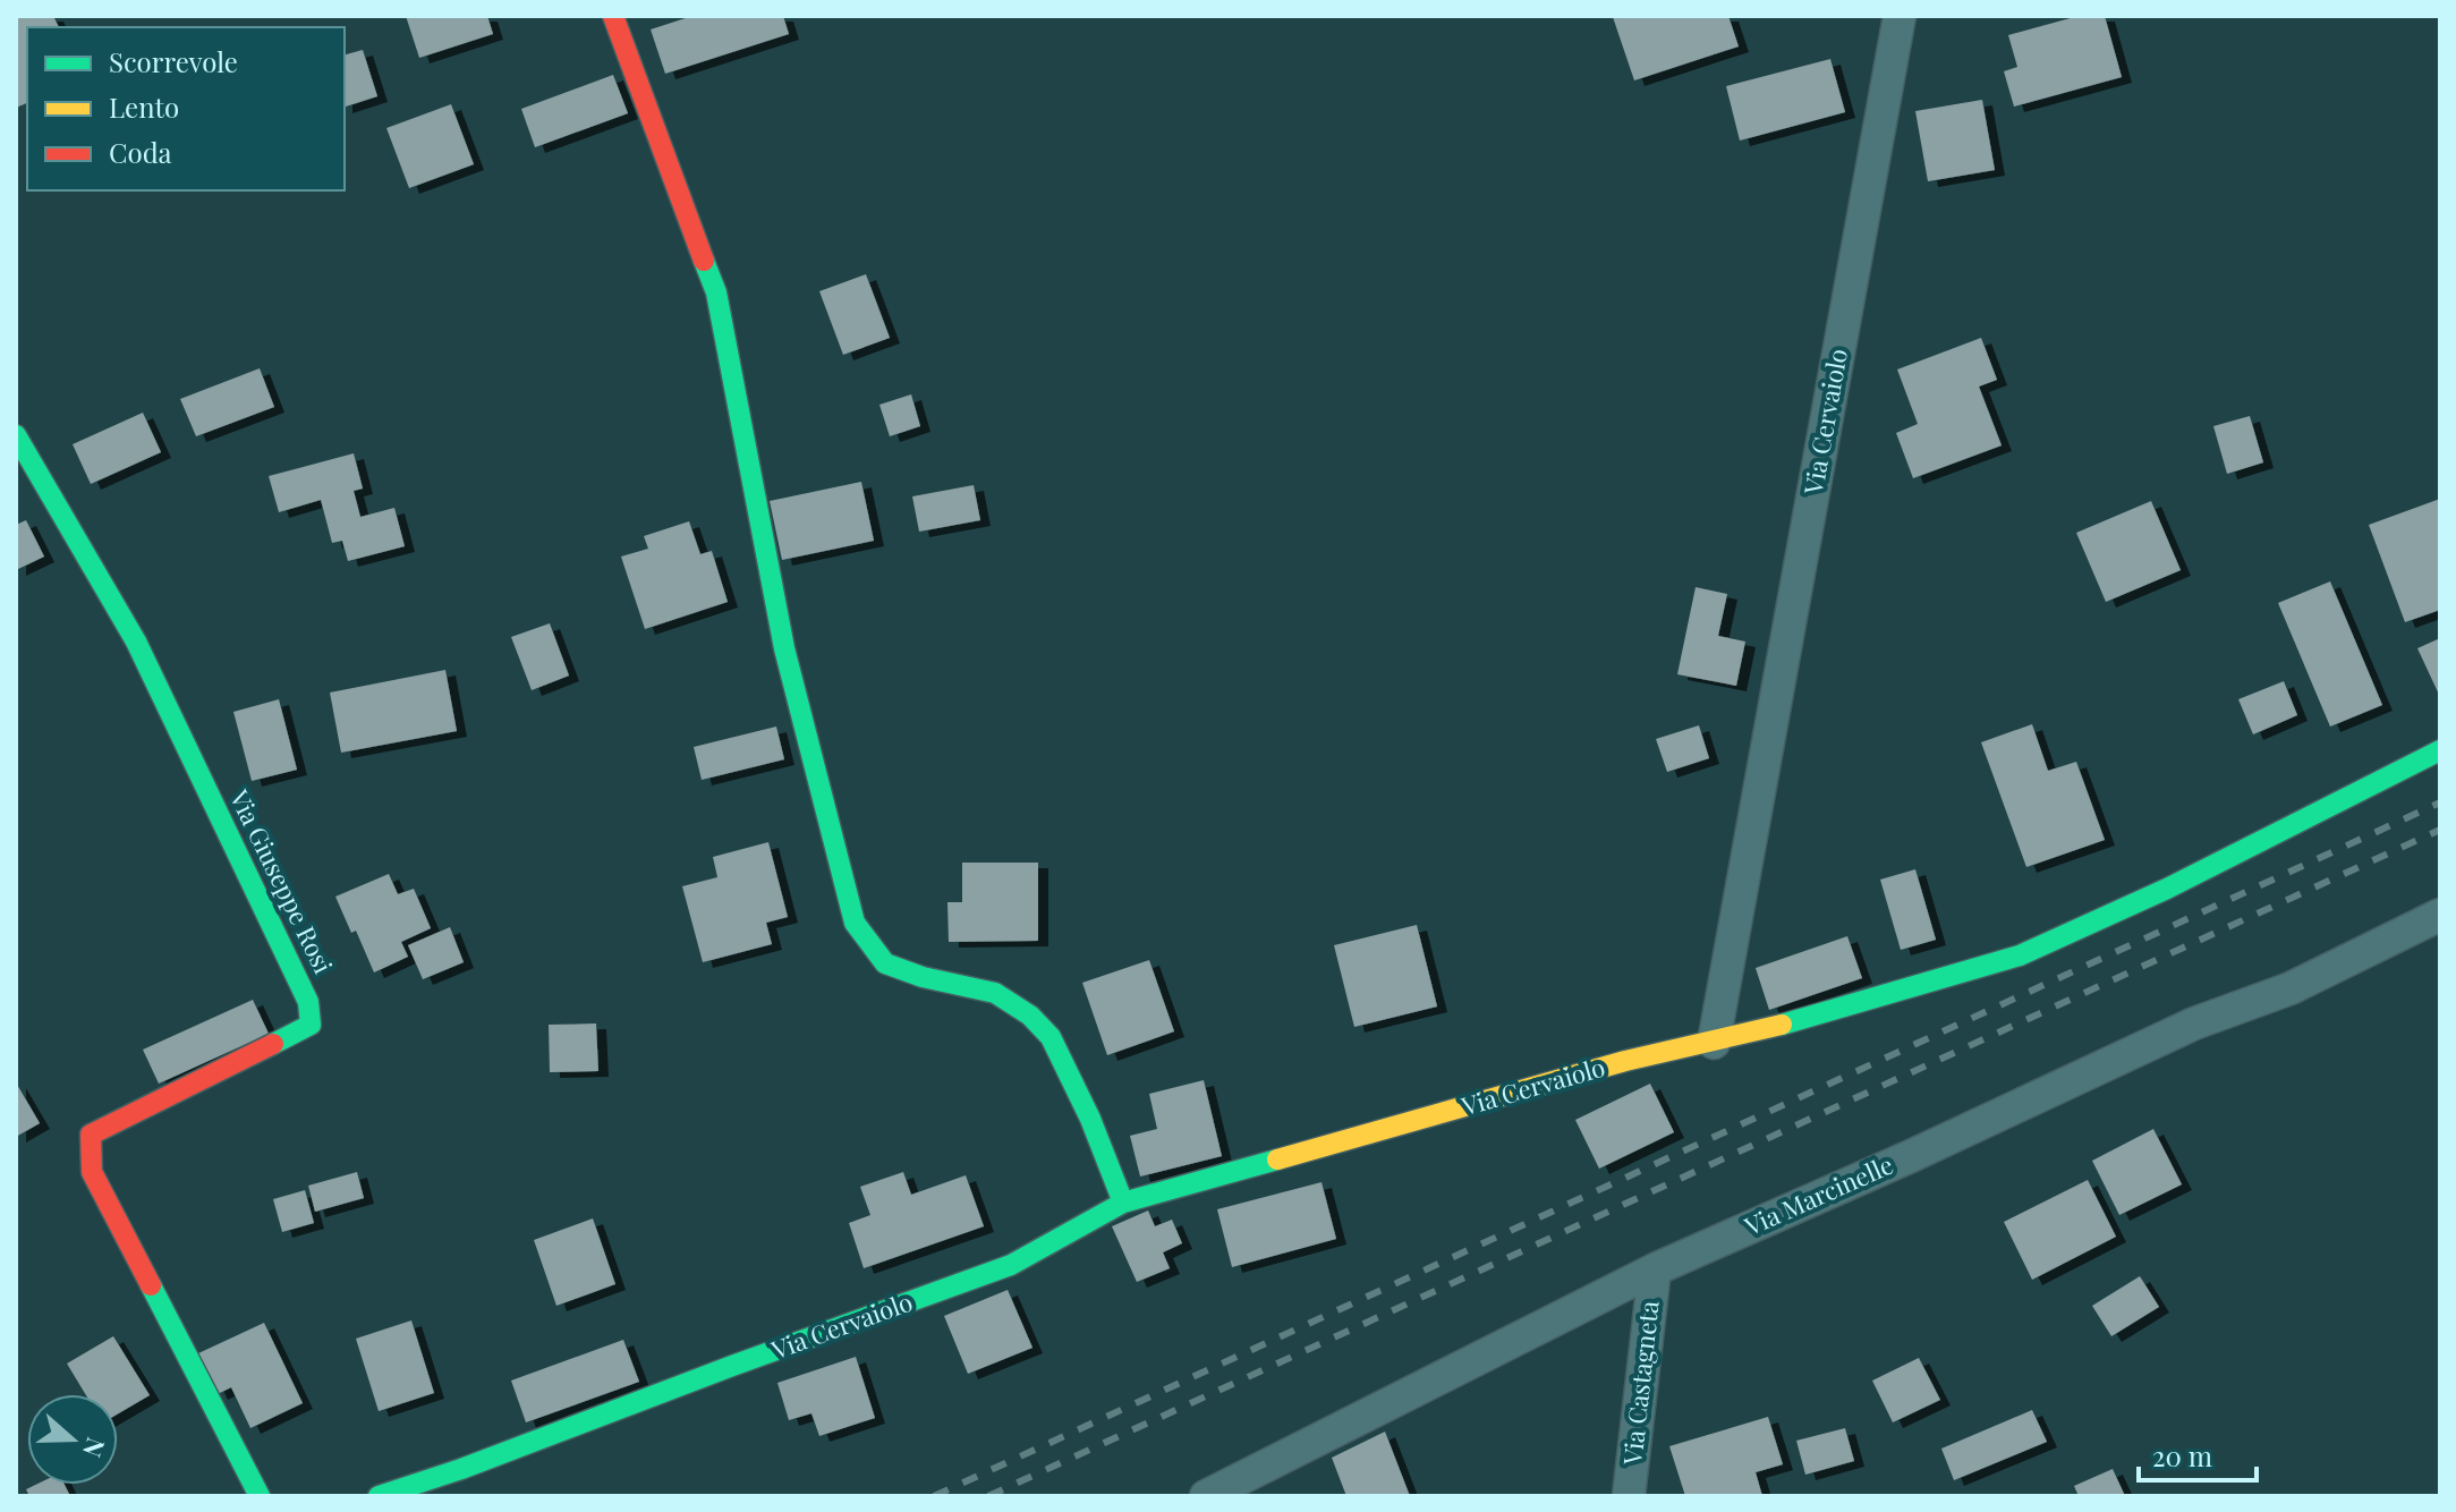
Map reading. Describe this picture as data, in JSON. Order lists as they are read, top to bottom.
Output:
{
  "streets": {
    "street": [
      "Via Cervaiolo",
      "Via Giuseppe Rosi",
      "Via Marcinelle",
      "Via Castagneta"
    ]
  },
  "crossings": [
    ["Via Marcinelle", "Via Castagneta"]
  ],
  "legend": ["Scorrevole", "Lento", "Coda"],
  "scale_bar": "20 m",
  "north": "right"
}
